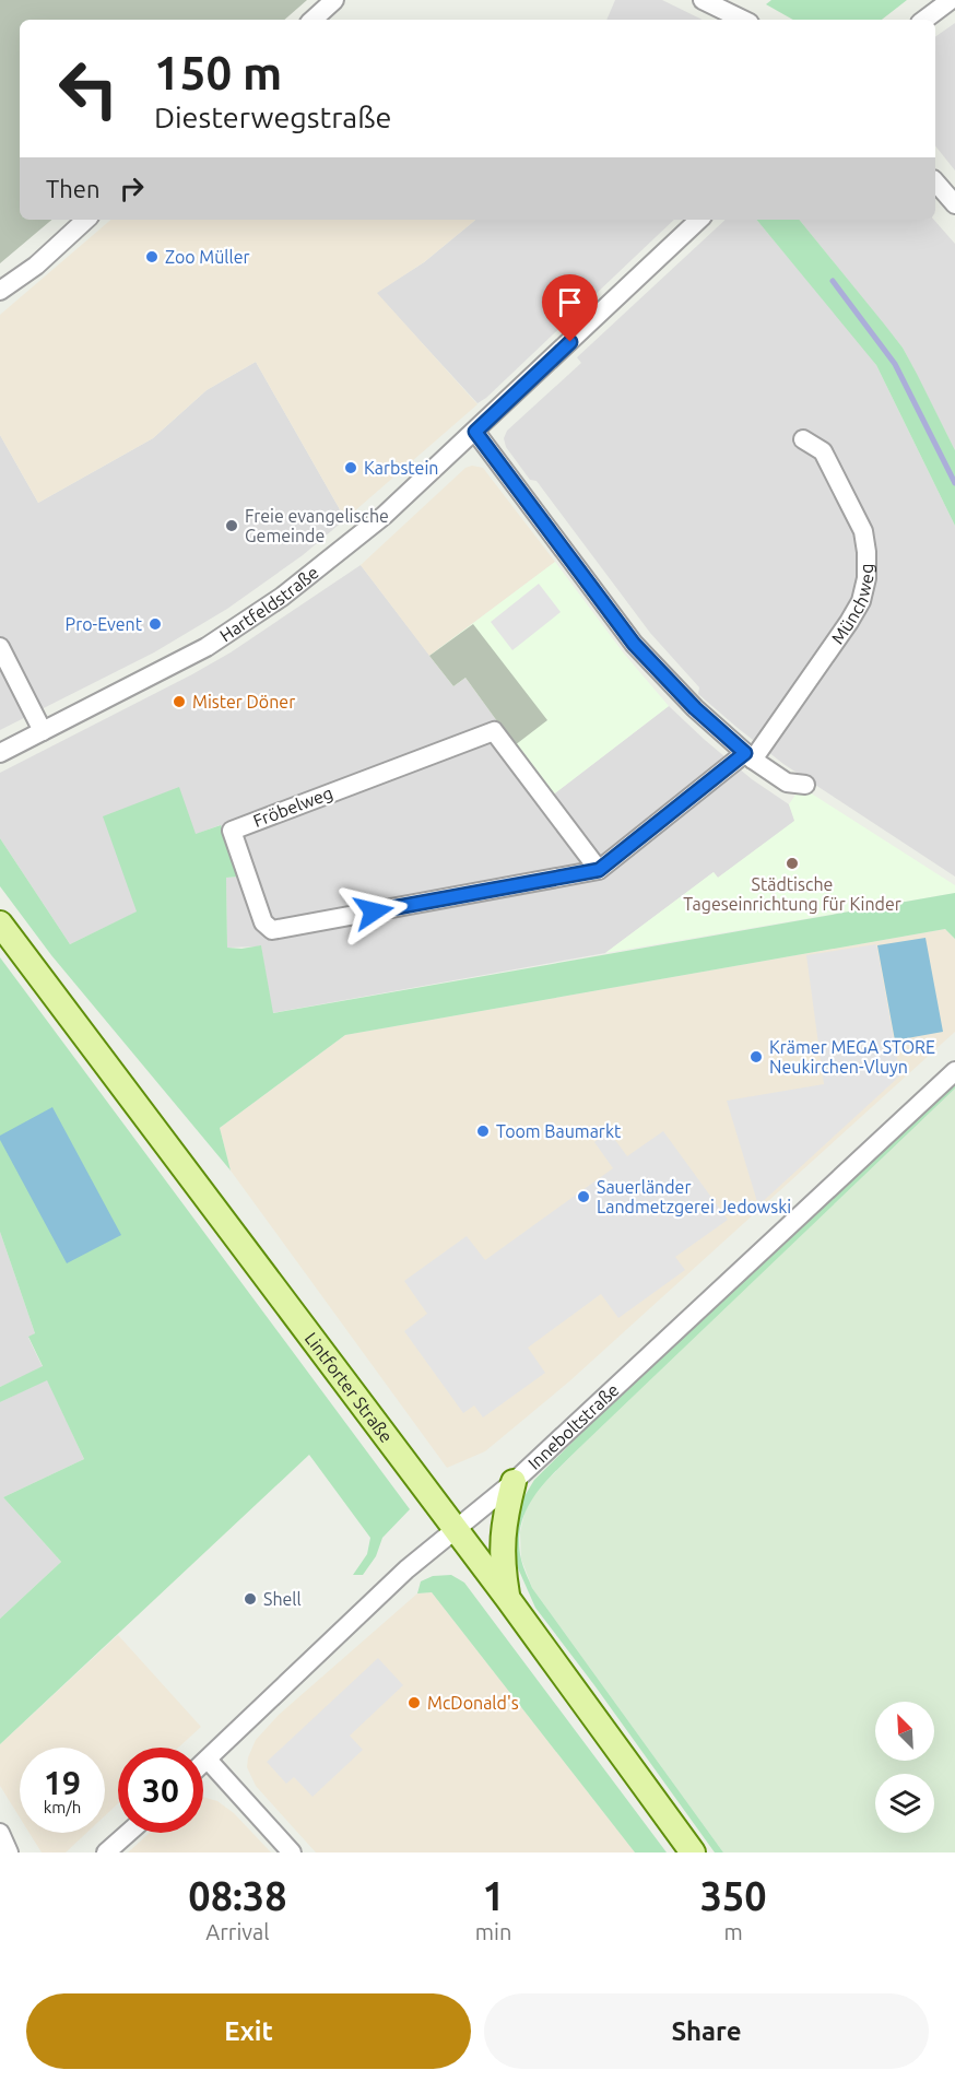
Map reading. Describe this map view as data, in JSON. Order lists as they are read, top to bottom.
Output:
{
  "streets": {
    "main road": ["Lintforter Straße"],
    "street": [
      "Münchweg",
      "Hartfeldstraße",
      "Fröbelweg",
      "Inneboltstraße"
    ]
  },
  "crossings": [
    ["Münchweg", "Fröbelweg"],
    ["Lintforter Straße", "Inneboltstraße"]
  ],
  "places": [
    "Zoo Müller",
    "Karbstein",
    "Freie evangelische Gemeinde",
    "Pro-Event",
    "Mister Döner",
    "Städtische Tageseinrichtung für Kinder",
    "Krämer MEGA STORE Neukirchen-Vluyn",
    "Toom Baumarkt",
    "Sauerländer Landmetzgerei Jedowski",
    "Shell",
    "McDonald's"
  ],
  "north": "top left",
  "page": {
    "turn": ["150 m", "Diesterwegstraße"],
    "then": "Then",
    "speed": "19 km/h",
    "limit": "30",
    "eta": [
      "08:38",
      "Arrival",
      "1",
      "min",
      "350",
      "m"
    ],
    "buttons": ["Exit", "Share"]
  }
}
